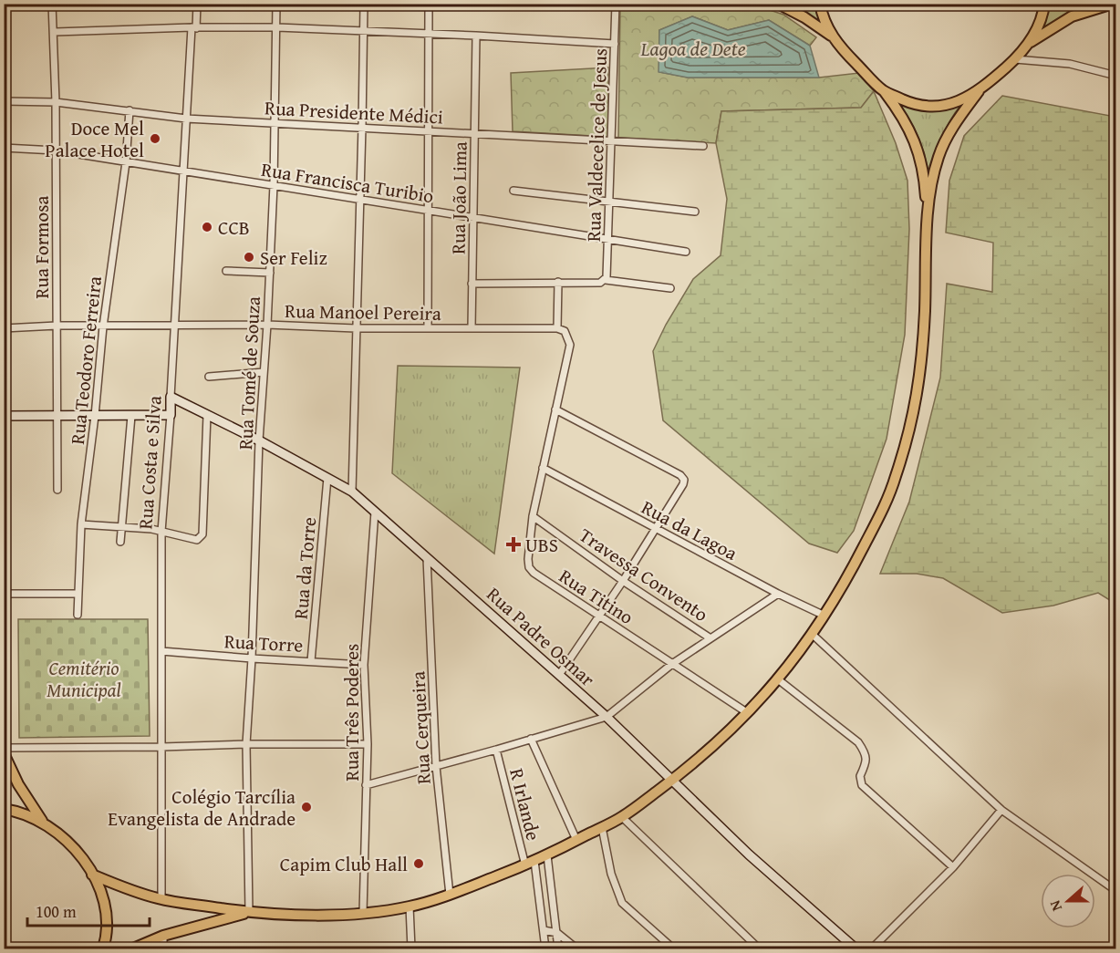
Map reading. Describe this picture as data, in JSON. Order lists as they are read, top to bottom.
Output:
{
  "streets": {
    "street": [
      "Rua Presidente Médici",
      "Rua Valdecelice de Jesus",
      "Rua Francisca Turibio",
      "Rua João Lima",
      "Rua Formosa",
      "Rua Manoel Pereira",
      "Rua Teodoro Ferreira",
      "Rua Tomé de Souza",
      "Rua Costa e Silva",
      "Rua da Lagoa",
      "Rua da Torre",
      "Travessa Convento",
      "Rua Titino",
      "Rua Padre Osmar",
      "Rua Torre",
      "Rua Três Poderes",
      "Rua Cerqueira",
      "R Irlande"
    ]
  },
  "crossings": [
    ["Rua Presidente Médici", "Rua Valdecelice de Jesus"],
    ["Rua Presidente Médici", "Rua João Lima"],
    ["Rua Presidente Médici", "Rua Formosa"],
    ["Rua Presidente Médici", "Rua Teodoro Ferreira"],
    ["Rua Presidente Médici", "Rua Tomé de Souza"],
    ["Rua Presidente Médici", "Rua Costa e Silva"],
    ["Rua Valdecelice de Jesus", "Rua Francisca Turibio"],
    ["Rua Francisca Turibio", "Rua João Lima"],
    ["Rua Francisca Turibio", "Rua Formosa"],
    ["Rua Francisca Turibio", "Rua Teodoro Ferreira"],
    ["Rua Francisca Turibio", "Rua Tomé de Souza"],
    ["Rua Francisca Turibio", "Rua Costa e Silva"],
    ["Rua João Lima", "Rua Manoel Pereira"],
    ["Rua Formosa", "Rua Manoel Pereira"],
    ["Rua Manoel Pereira", "Rua Teodoro Ferreira"],
    ["Rua Manoel Pereira", "Rua Tomé de Souza"],
    ["Rua Manoel Pereira", "Rua Costa e Silva"],
    ["Rua Manoel Pereira", "Rua Titino"],
    ["Rua Tomé de Souza", "Rua Padre Osmar"],
    ["Rua Tomé de Souza", "Rua Torre"],
    ["Rua Costa e Silva", "Rua Padre Osmar"],
    ["Rua Costa e Silva", "Rua Torre"],
    ["Rua da Lagoa", "Rua Titino"],
    ["Rua da Torre", "Rua Padre Osmar"],
    ["Rua da Torre", "Rua Torre"],
    ["Travessa Convento", "Rua Titino"],
    ["Rua Padre Osmar", "Rua Três Poderes"],
    ["Rua Padre Osmar", "Rua Cerqueira"],
    ["Rua Torre", "Rua Três Poderes"]
  ],
  "water": ["Lagoa de Dete"],
  "parks": ["Cemitério Municipal"],
  "places": {
    "other": [
      "Doce Mel Palace Hotel",
      "CCB",
      "Ser Feliz",
      "Colégio Tarcília Evangelista de Andrade",
      "Capim Club Hall"
    ],
    "health": ["UBS"]
  },
  "scale_bar": "100 m",
  "north": "left"
}
